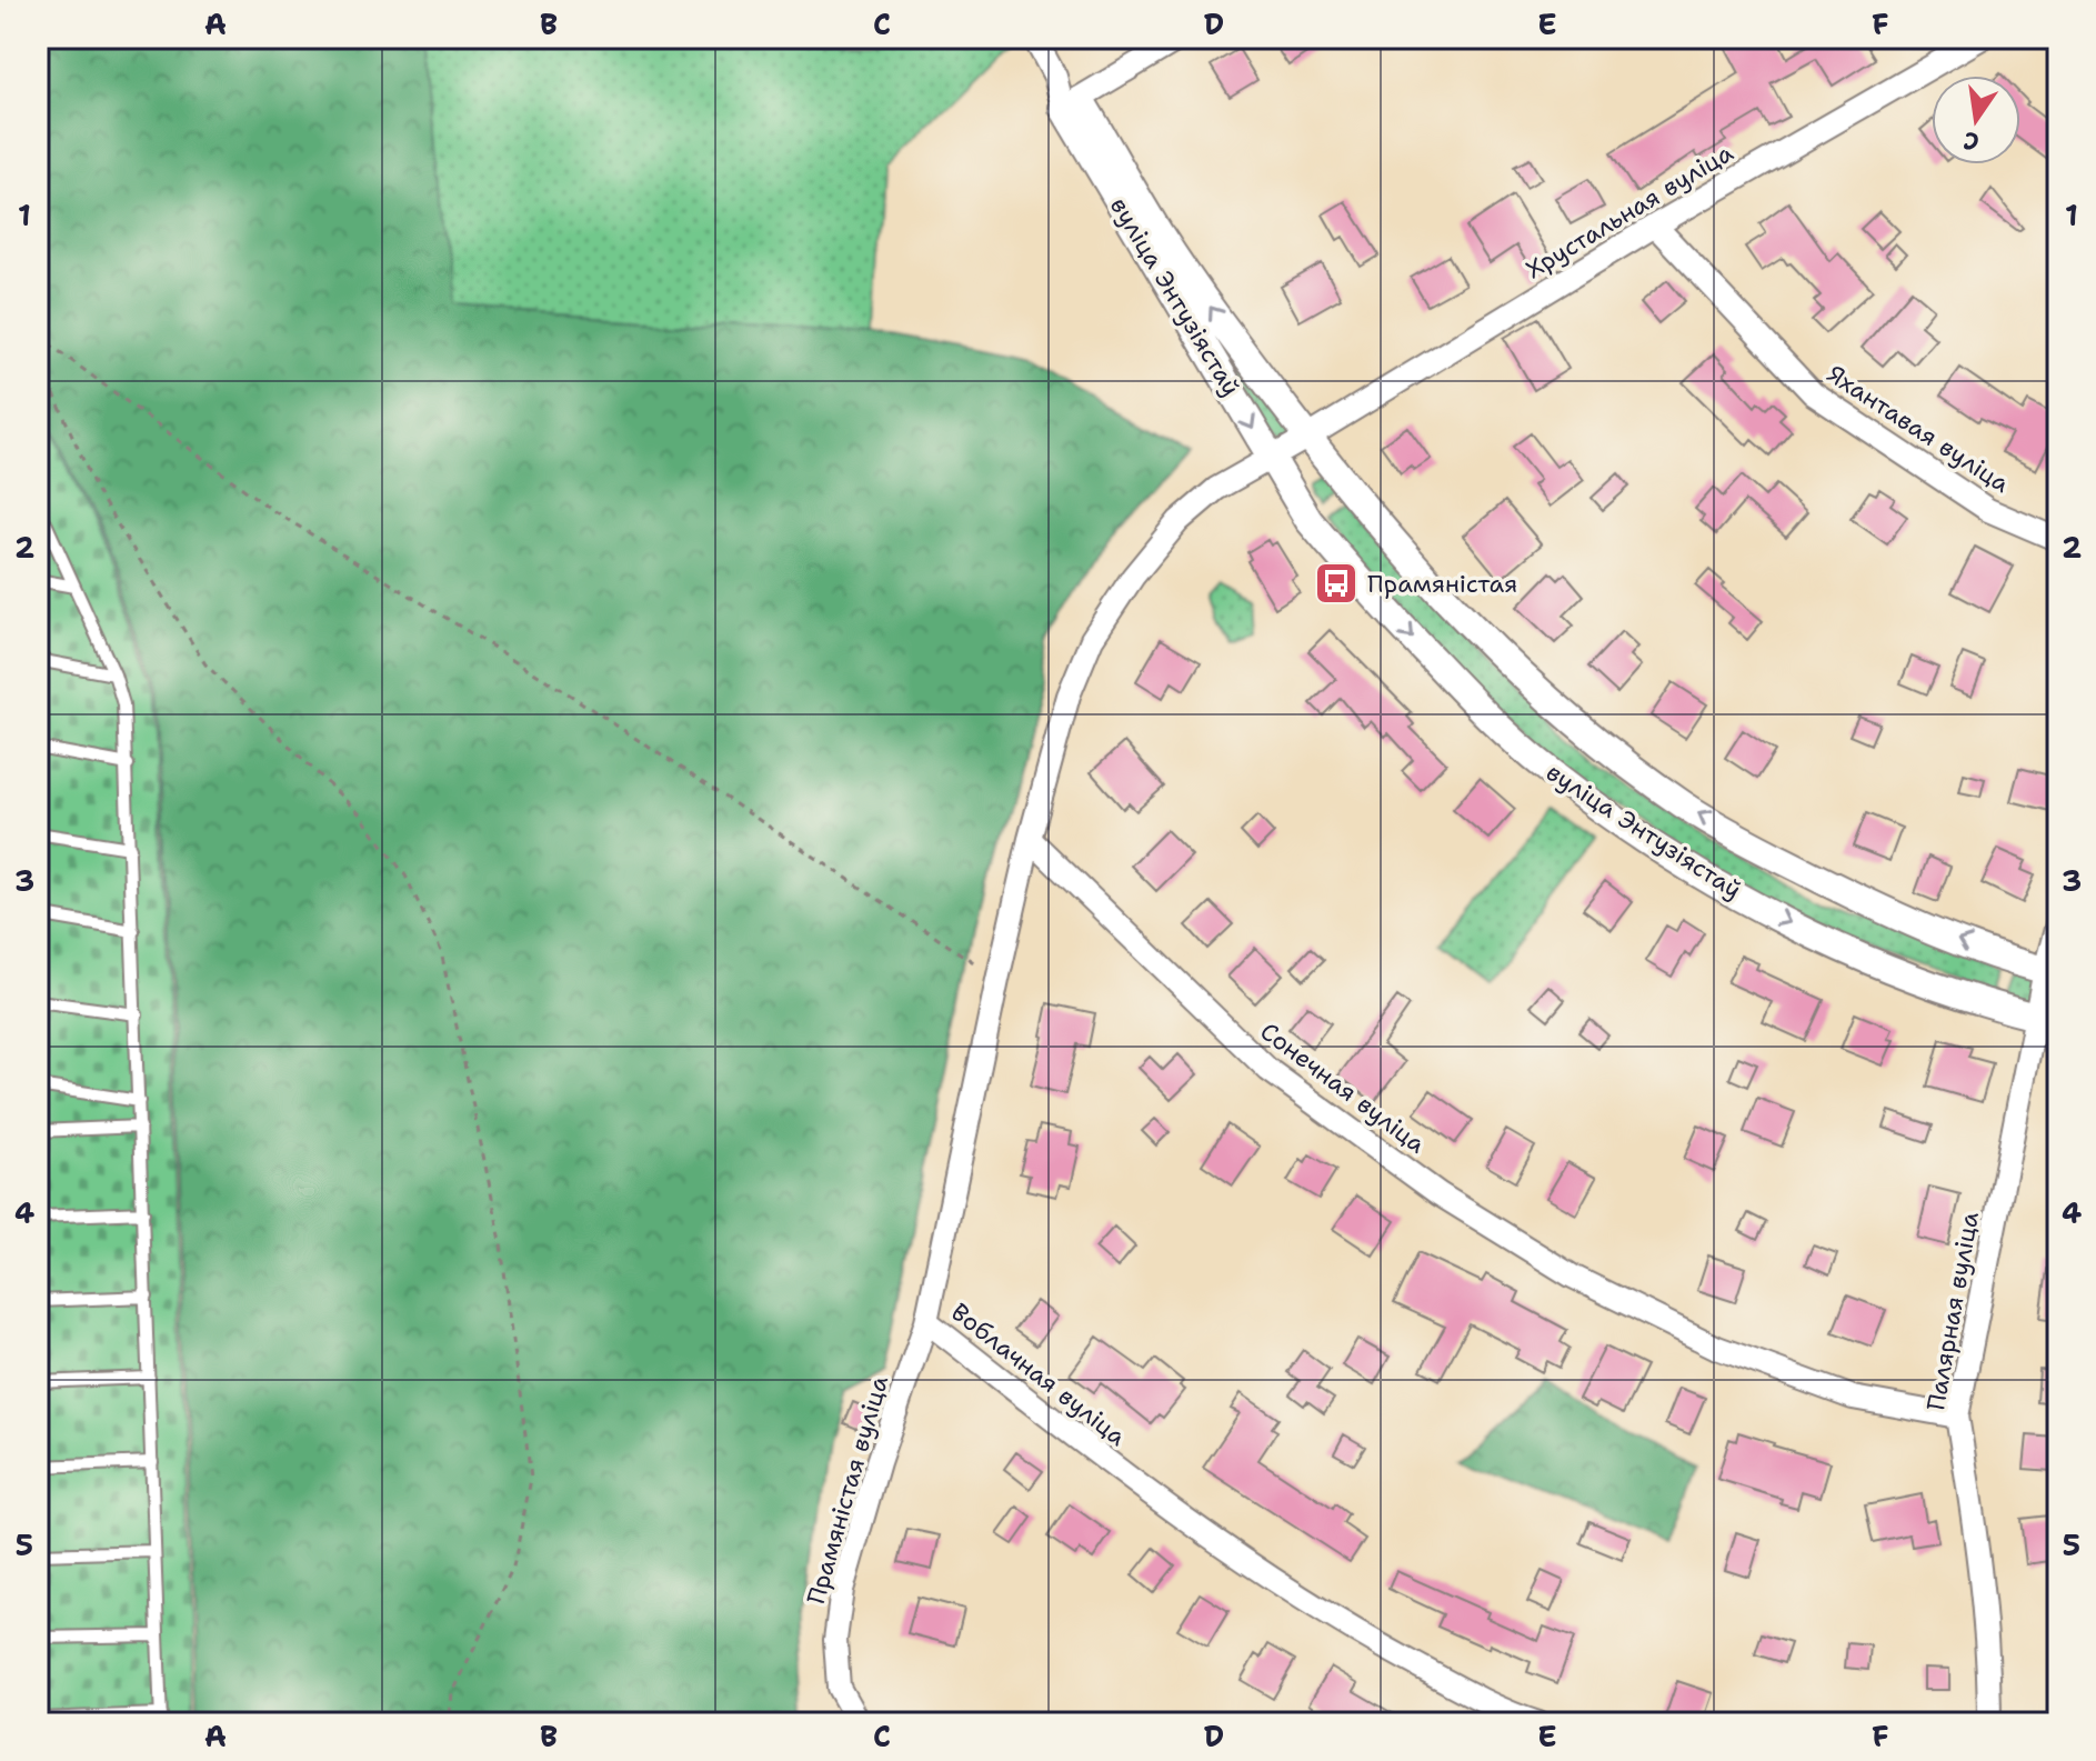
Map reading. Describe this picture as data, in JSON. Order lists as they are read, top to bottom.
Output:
{
  "streets": {
    "street": [
      "Хрустальная вуліца",
      "вуліца Энтузіястаў",
      "Яхантавая вуліца",
      "Сонечная вуліца",
      "Палярная вуліца",
      "Воблачная вуліца",
      "Прамяністая вуліца"
    ]
  },
  "crossings": [
    ["Хрустальная вуліца", "вуліца Энтузіястаў"],
    ["Хрустальная вуліца", "Яхантавая вуліца"],
    ["вуліца Энтузіястаў", "Палярная вуліца"],
    ["Сонечная вуліца", "Палярная вуліца"],
    ["Сонечная вуліца", "Воблачная вуліца"],
    ["Воблачная вуліца", "Прамяністая вуліца"]
  ],
  "places": {
    "bus stop": ["Прамяністая"]
  },
  "north": "bottom",
  "grid": {
    "columns": [
      "A",
      "B",
      "C",
      "D",
      "E",
      "F"
    ],
    "rows": [
      "1",
      "2",
      "3",
      "4",
      "5"
    ]
  }
}
